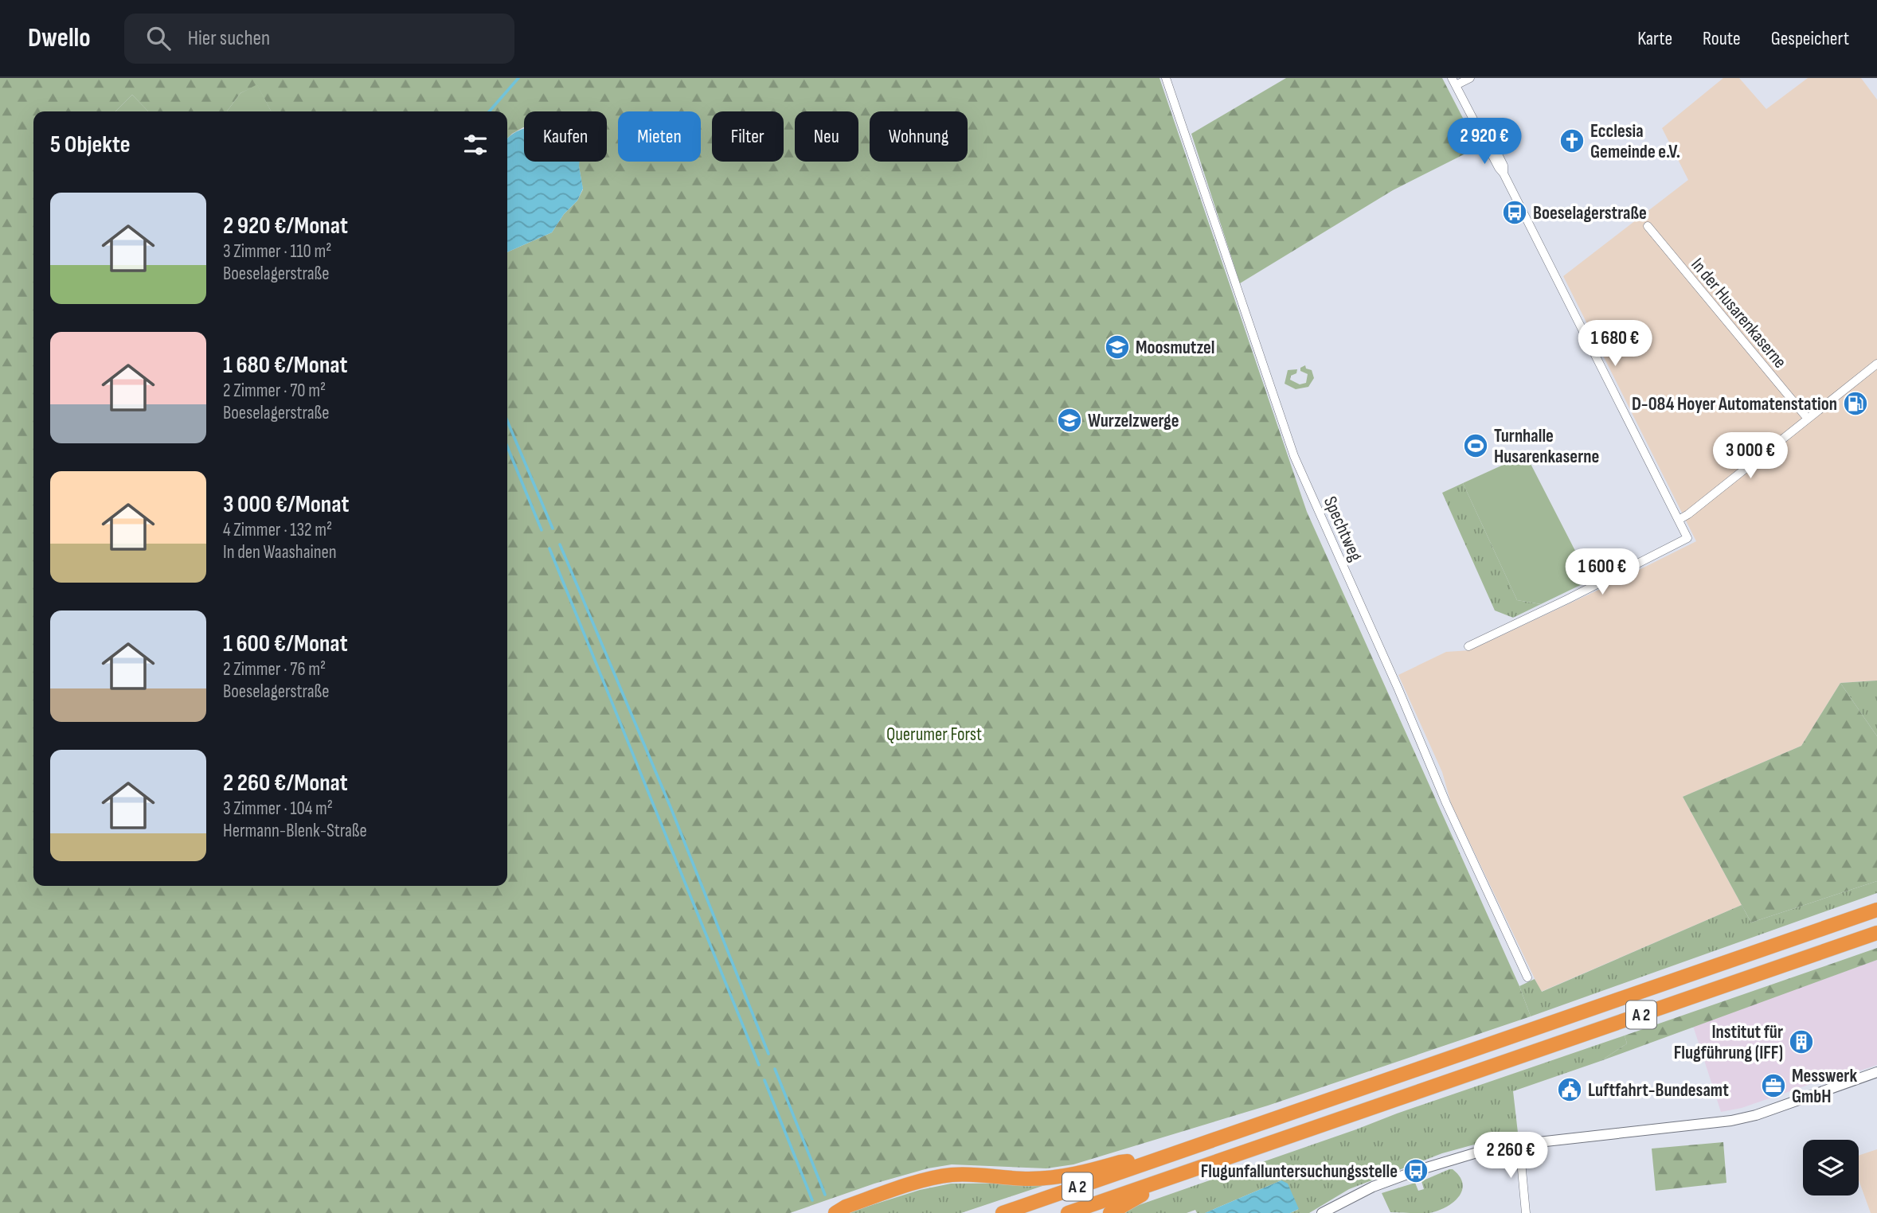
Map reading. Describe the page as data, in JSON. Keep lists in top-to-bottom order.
{
  "streets": {
    "highway": ["A 2"],
    "street": ["In der Husarenkaserne", "Spechtweg"]
  },
  "parks": ["Querumer Forst"],
  "places": {
    "church": ["Ecclesia Gemeinde e.V."],
    "bus stop": ["Boeselagerstraße", "Flugunfalluntersuchungsstelle"],
    "school or university": ["Moosmutzel", "Wurzelzwerge"],
    "fuel station": ["D-084 Hoyer Automatenstation"],
    "sports": ["Turnhalle Husarenkaserne"],
    "building": ["Institut für Flugführung (IFF)"],
    "office": ["Messwerk GmbH"],
    "public building": ["Luftfahrt-Bundesamt"]
  },
  "page": {
    "header": "Dwello",
    "search": "Hier suchen",
    "nav": ["Karte", "Route", "Gespeichert"],
    "chip": [
      "Kaufen",
      "Mieten",
      "Filter",
      "Neu",
      "Wohnung"
    ],
    "heading": "5 Objekte",
    "price": [
      "2 920 €",
      "1 680 €",
      "3 000 €",
      "1 600 €",
      "2 260 €"
    ],
    "list": [
      {
        "name": "2 920 €/Monat",
        "note": "3 Zimmer · 110 m² · Boeselagerstraße"
      },
      {
        "name": "1 680 €/Monat",
        "note": "2 Zimmer · 70 m² · Boeselagerstraße"
      },
      {
        "name": "3 000 €/Monat",
        "note": "4 Zimmer · 132 m² · In den Waashainen"
      },
      {
        "name": "1 600 €/Monat",
        "note": "2 Zimmer · 76 m² · Boeselagerstraße"
      },
      {
        "name": "2 260 €/Monat",
        "note": "3 Zimmer · 104 m² · Hermann-Blenk-Straße"
      }
    ]
  }
}
